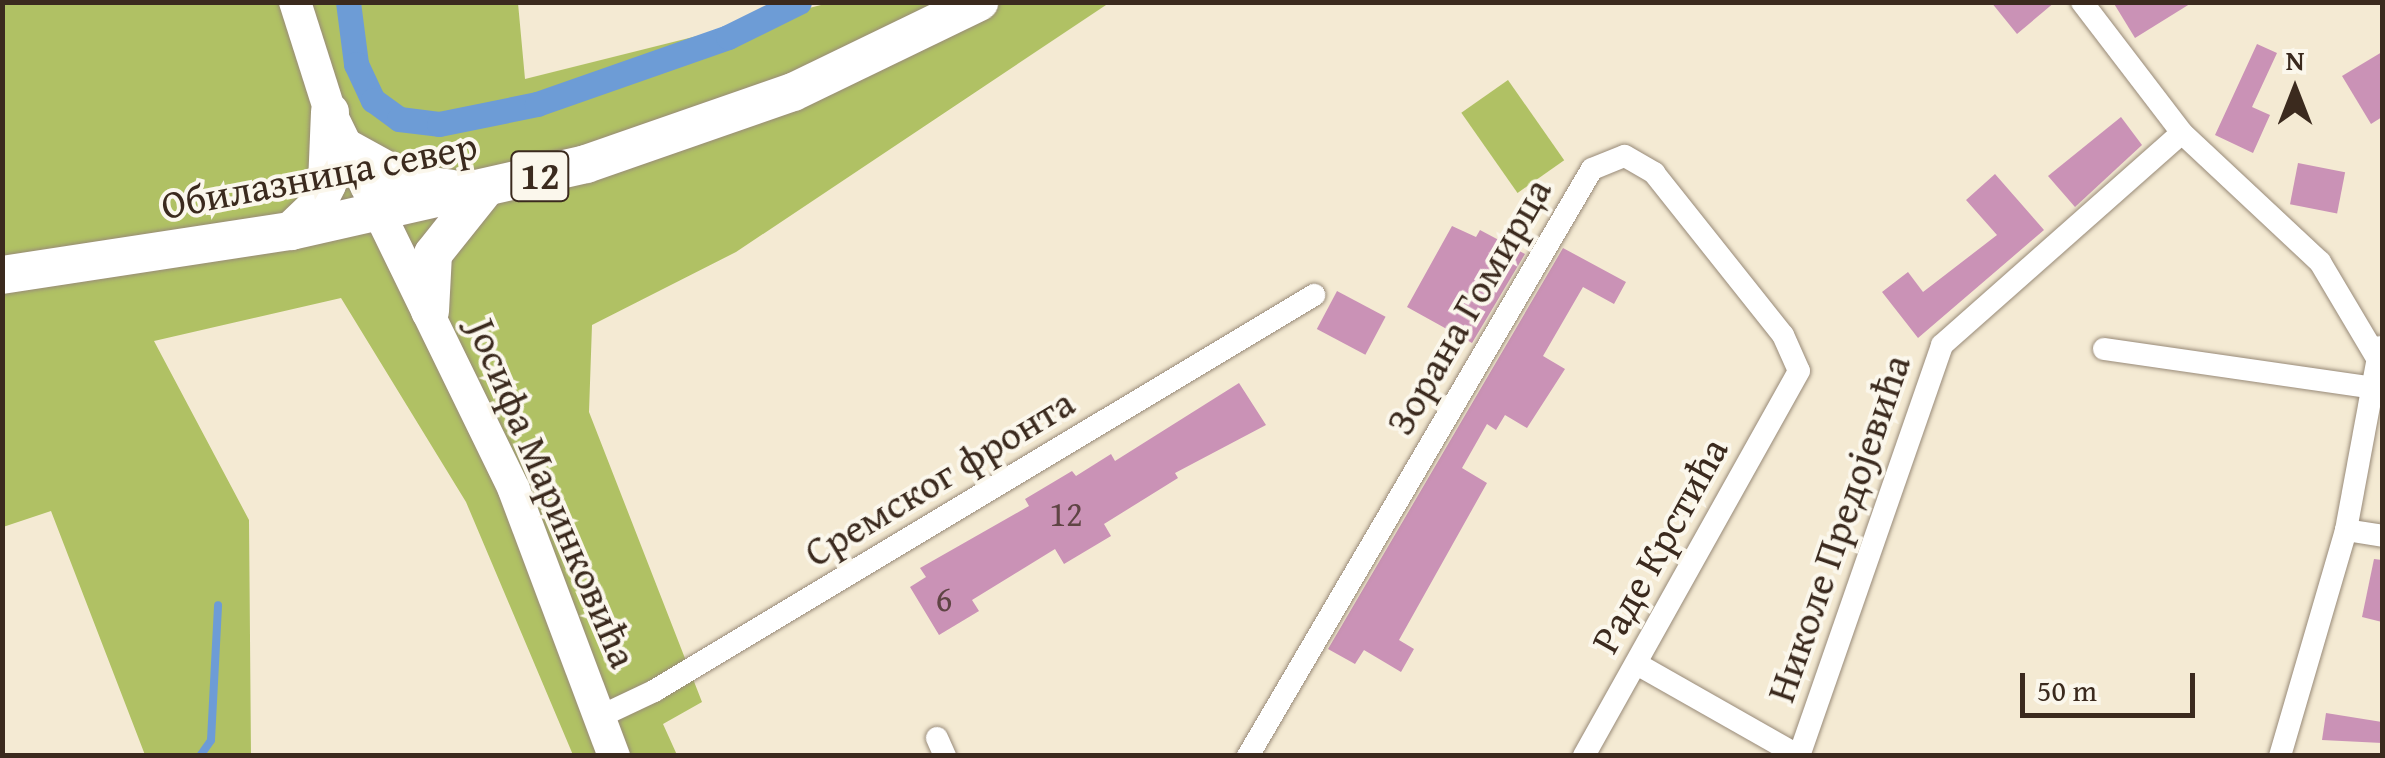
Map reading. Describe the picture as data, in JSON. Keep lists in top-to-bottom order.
{
  "streets": {
    "main road": ["Обилазница север", "12"],
    "street": [
      "Зорана Гомирца",
      "Сремског фронта",
      "Јосифа Маринковића",
      "Николе Предојевића",
      "Раде Крстића"
    ]
  },
  "crossings": [
    ["Обилазница север", "Јосифа Маринковића"],
    ["Зорана Гомирца", "Раде Крстића"],
    ["Сремског фронта", "Јосифа Маринковића"]
  ],
  "house_numbers": ["12", "6"],
  "scale_bar": "50 m",
  "north": "top"
}
